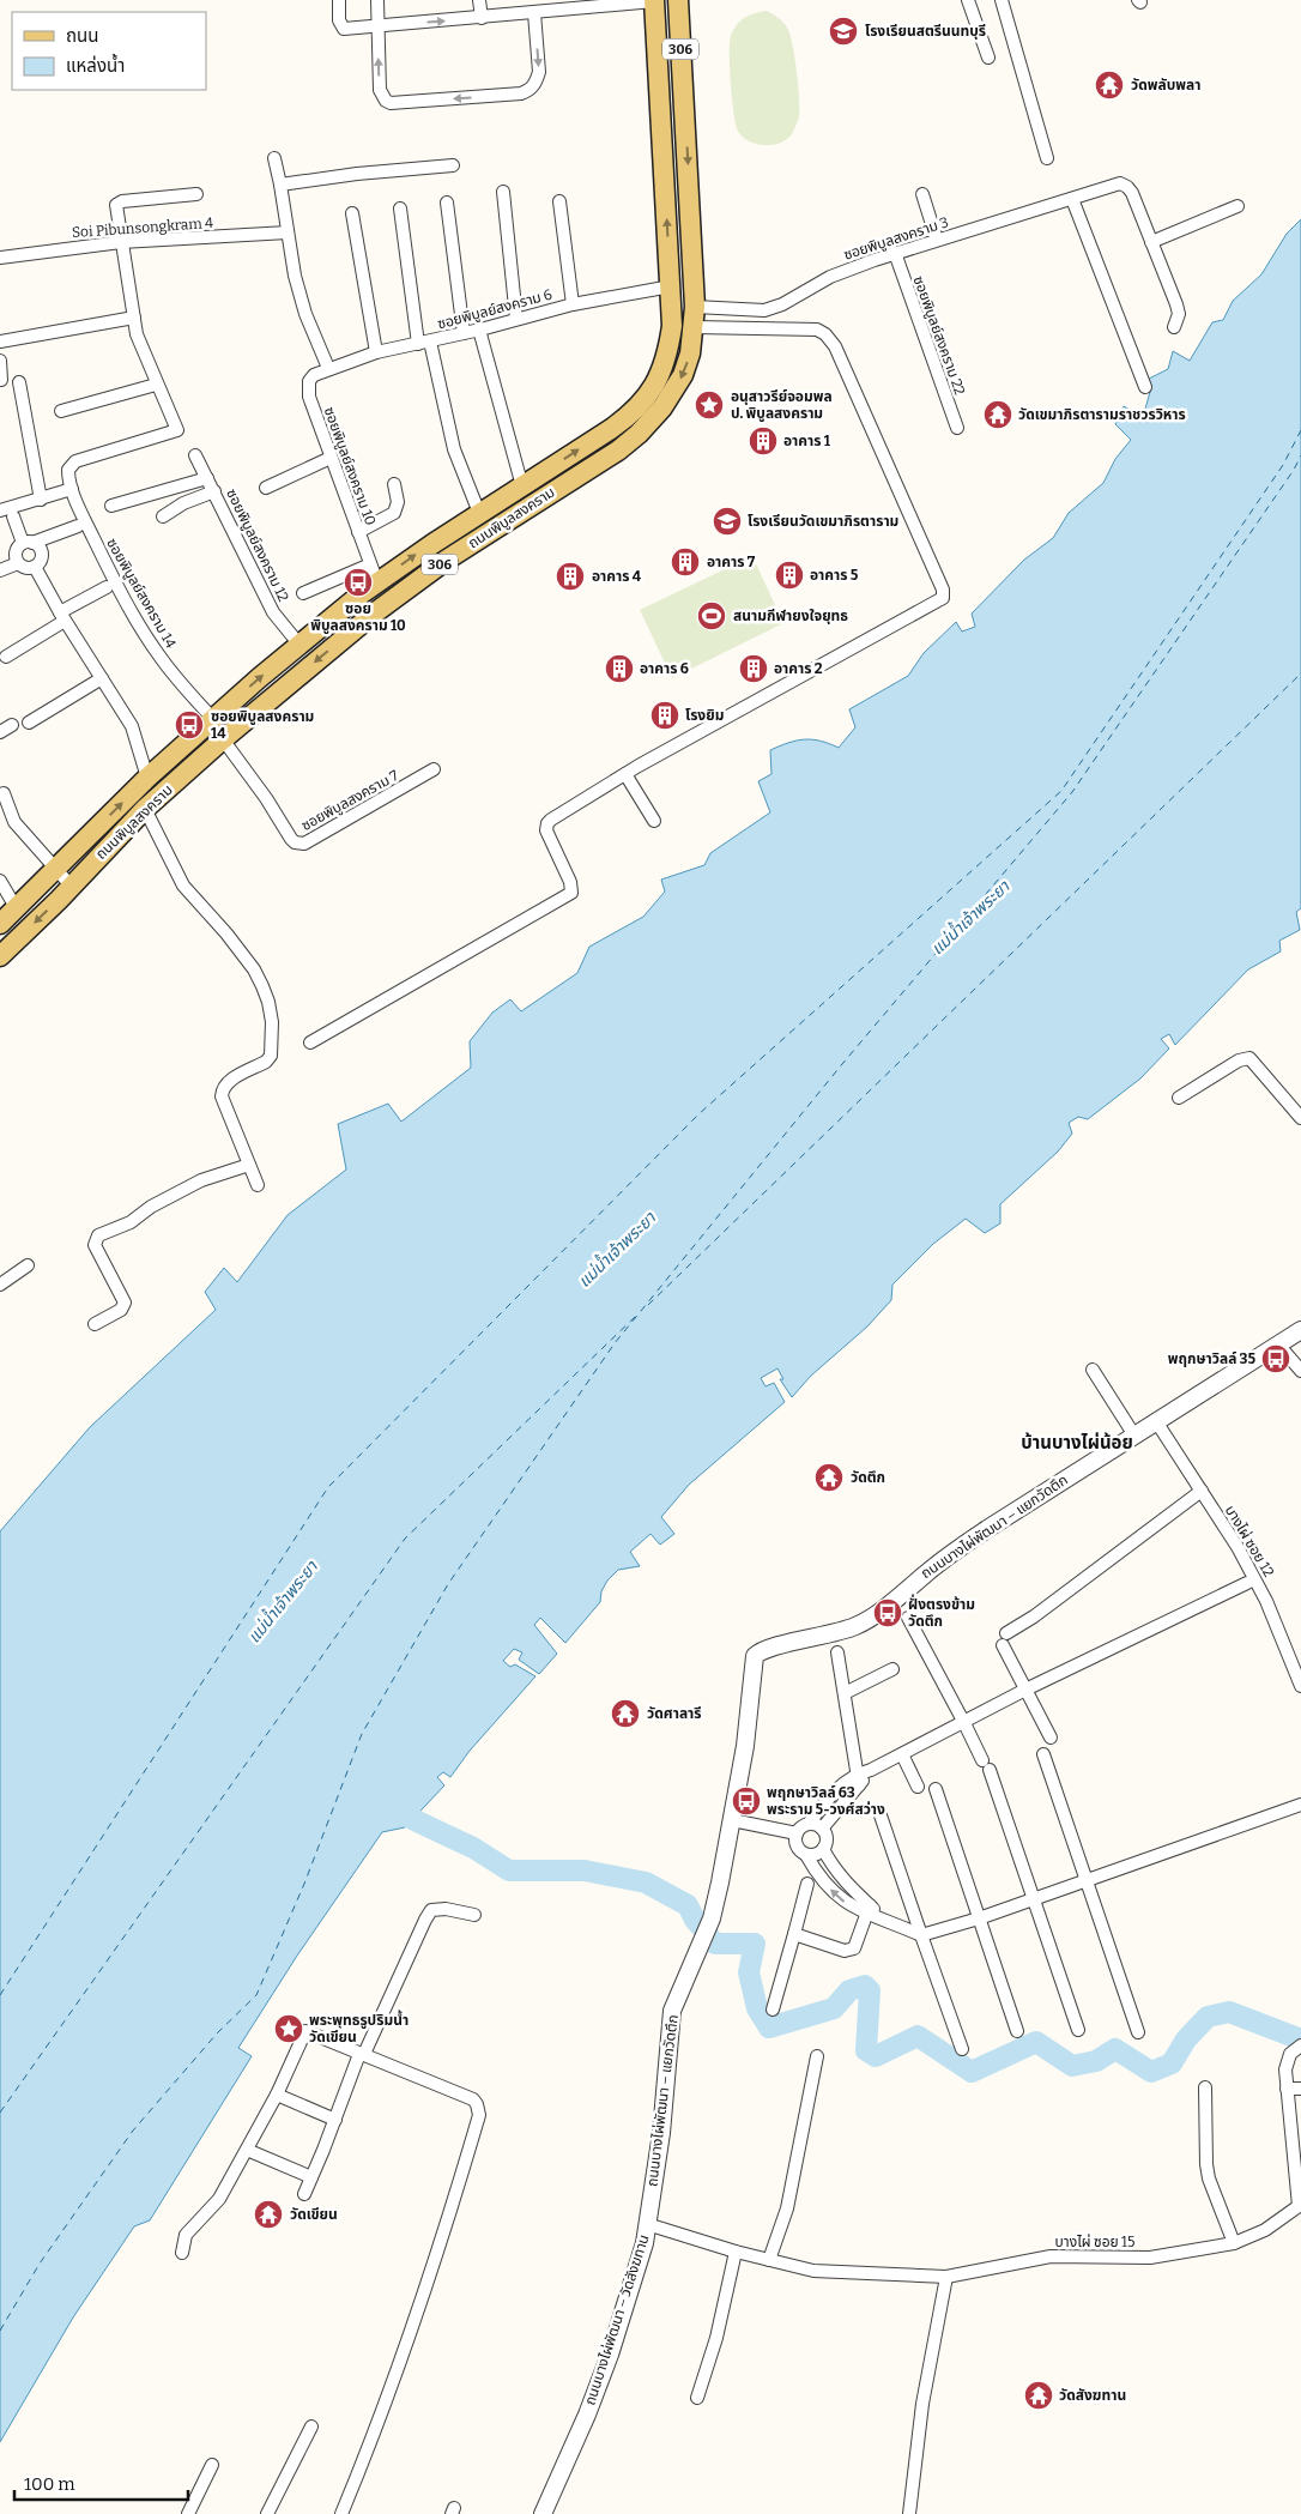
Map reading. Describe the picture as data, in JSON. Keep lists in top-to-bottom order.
{
  "streets": {
    "main road": ["306", "ถนนพิบูลสงคราม"],
    "street": [
      "Soi Pibunsongkram 4",
      "ซอยพิบูลสงคราม 3",
      "ซอยพิบูลย์สงคราม 6",
      "ซอยพิบูลย์สงคราม 22",
      "ซอยพิบูลย์สงคราม 10",
      "ซอยพิบูลย์สงคราม 12",
      "ซอยพิบูลย์สงคราม 14",
      "ซอยพิบูลสงคราม 7",
      "ถนนบางไผ่พัฒนา – แยกวัดตึก",
      "บางไผ่ ซอย 12",
      "บางไผ่ ซอย 15",
      "ถนนบางไผ่พัฒนา – วัดสังฆทาน"
    ]
  },
  "crossings": [
    ["ซอยพิบูลสงคราม 3", "ซอยพิบูลย์สงคราม 22"],
    ["ซอยพิบูลสงคราม 3", "ถนนพิบูลสงคราม"],
    ["ซอยพิบูลย์สงคราม 6", "ซอยพิบูลย์สงคราม 10"],
    ["ซอยพิบูลย์สงคราม 6", "ถนนพิบูลสงคราม"],
    ["ซอยพิบูลย์สงคราม 10", "ถนนพิบูลสงคราม"],
    ["ถนนพิบูลสงคราม", "ซอยพิบูลย์สงคราม 12"],
    ["ถนนพิบูลสงคราม", "ซอยพิบูลย์สงคราม 14"],
    ["ถนนพิบูลสงคราม", "ซอยพิบูลสงคราม 7"],
    ["ถนนบางไผ่พัฒนา – แยกวัดตึก", "บางไผ่ ซอย 12"],
    ["ถนนบางไผ่พัฒนา – แยกวัดตึก", "บางไผ่ ซอย 15"],
    ["ถนนบางไผ่พัฒนา – แยกวัดตึก", "ถนนบางไผ่พัฒนา – วัดสังฆทาน"],
    ["บางไผ่ ซอย 15", "ถนนบางไผ่พัฒนา – วัดสังฆทาน"]
  ],
  "districts": ["บ้านบางไผ่น้อย"],
  "water": ["แม่น้ำเจ้าพระยา"],
  "places": {
    "school or university": ["โรงเรียนสตรีนนทบุรี", "โรงเรียนวัดเขมาภิรตาราม"],
    "temple": [
      "วัดพลับพลา",
      "วัดเขมาภิรตารามราชวรวิหาร",
      "วัดตึก",
      "วัดศาลารี",
      "วัดเขียน",
      "วัดสังฆทาน"
    ],
    "place": ["อนุสาวรีย์จอมพล ป. พิบูลสงคราม", "พระพุทธรูปริมน้ำ วัดเขียน"],
    "building": [
      "อาคาร 1",
      "อาคาร 7",
      "อาคาร 5",
      "อาคาร 4",
      "อาคาร 6",
      "อาคาร 2",
      "โรงยิม"
    ],
    "bus stop": [
      "ซอย พิบูลสงคราม 10",
      "ซอยพิบูลสงคราม 14",
      "พฤกษาวิลล์ 35",
      "ฝั่งตรงข้าม วัดตึก",
      "พฤกษาวิลล์ 63 พระราม 5-วงศ์สว่าง"
    ],
    "sports": ["สนามกีฬายงใจยุทธ"]
  },
  "legend": ["ถนน", "แหล่งน้ำ"],
  "scale_bar": "100 m"
}
